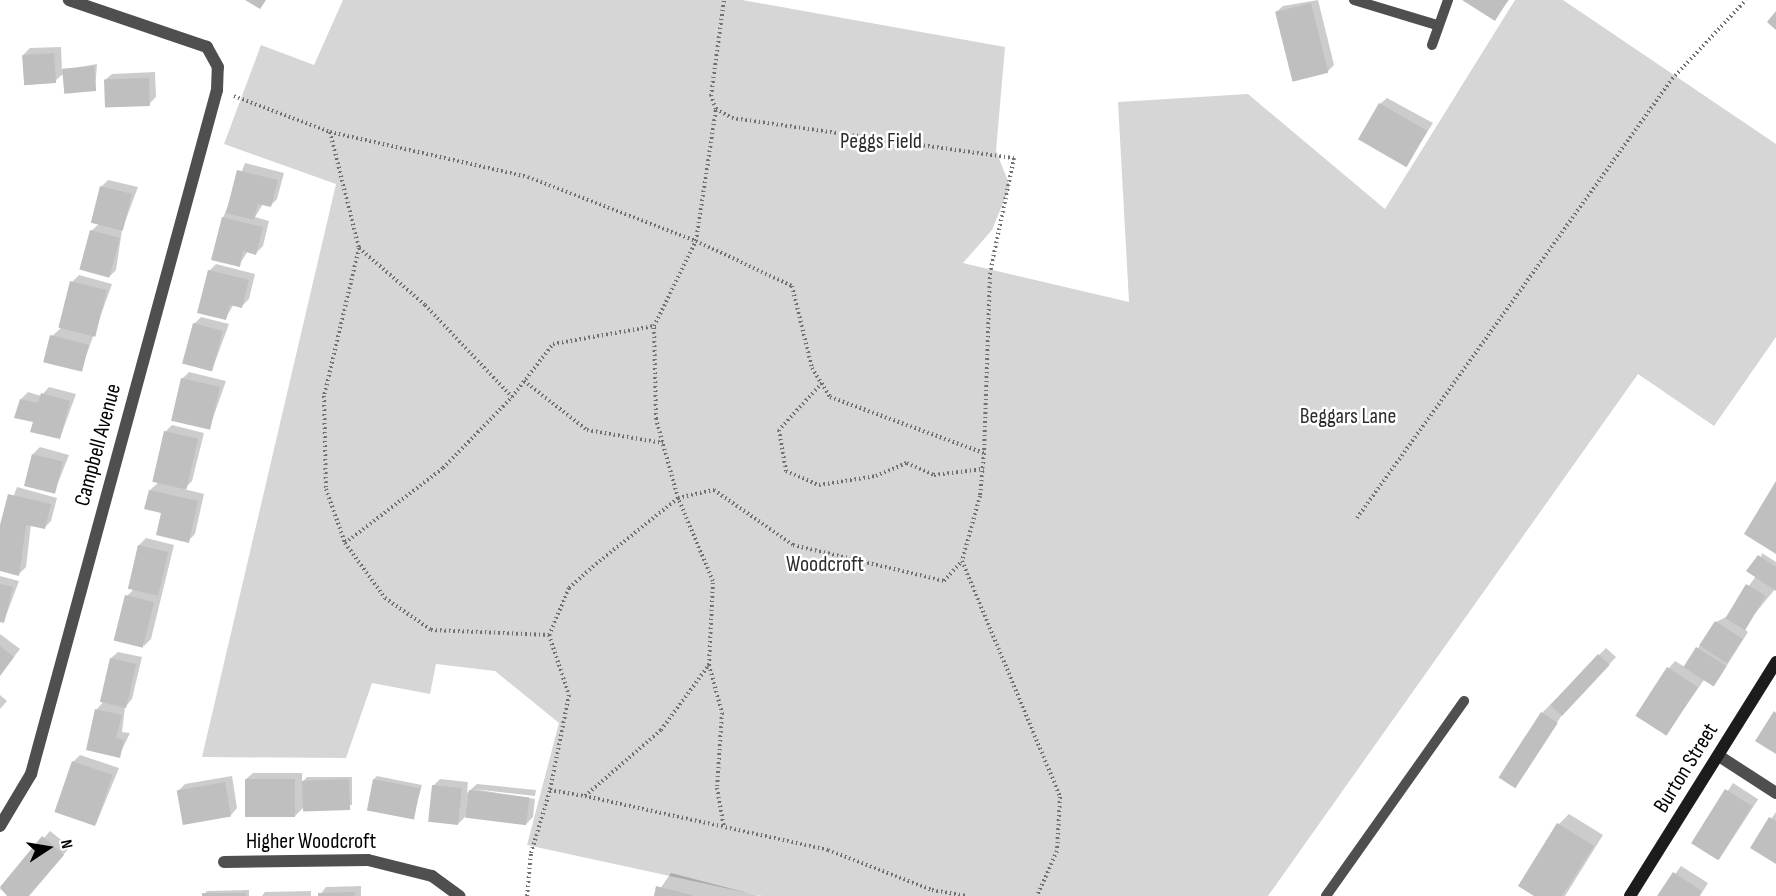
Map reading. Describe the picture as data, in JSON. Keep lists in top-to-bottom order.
{
  "streets": {
    "street": ["Campbell Avenue", "Burton Street", "Higher Woodcroft"]
  },
  "parks": ["Peggs Field", "Beggars Lane", "Woodcroft"],
  "north": "right"
}
